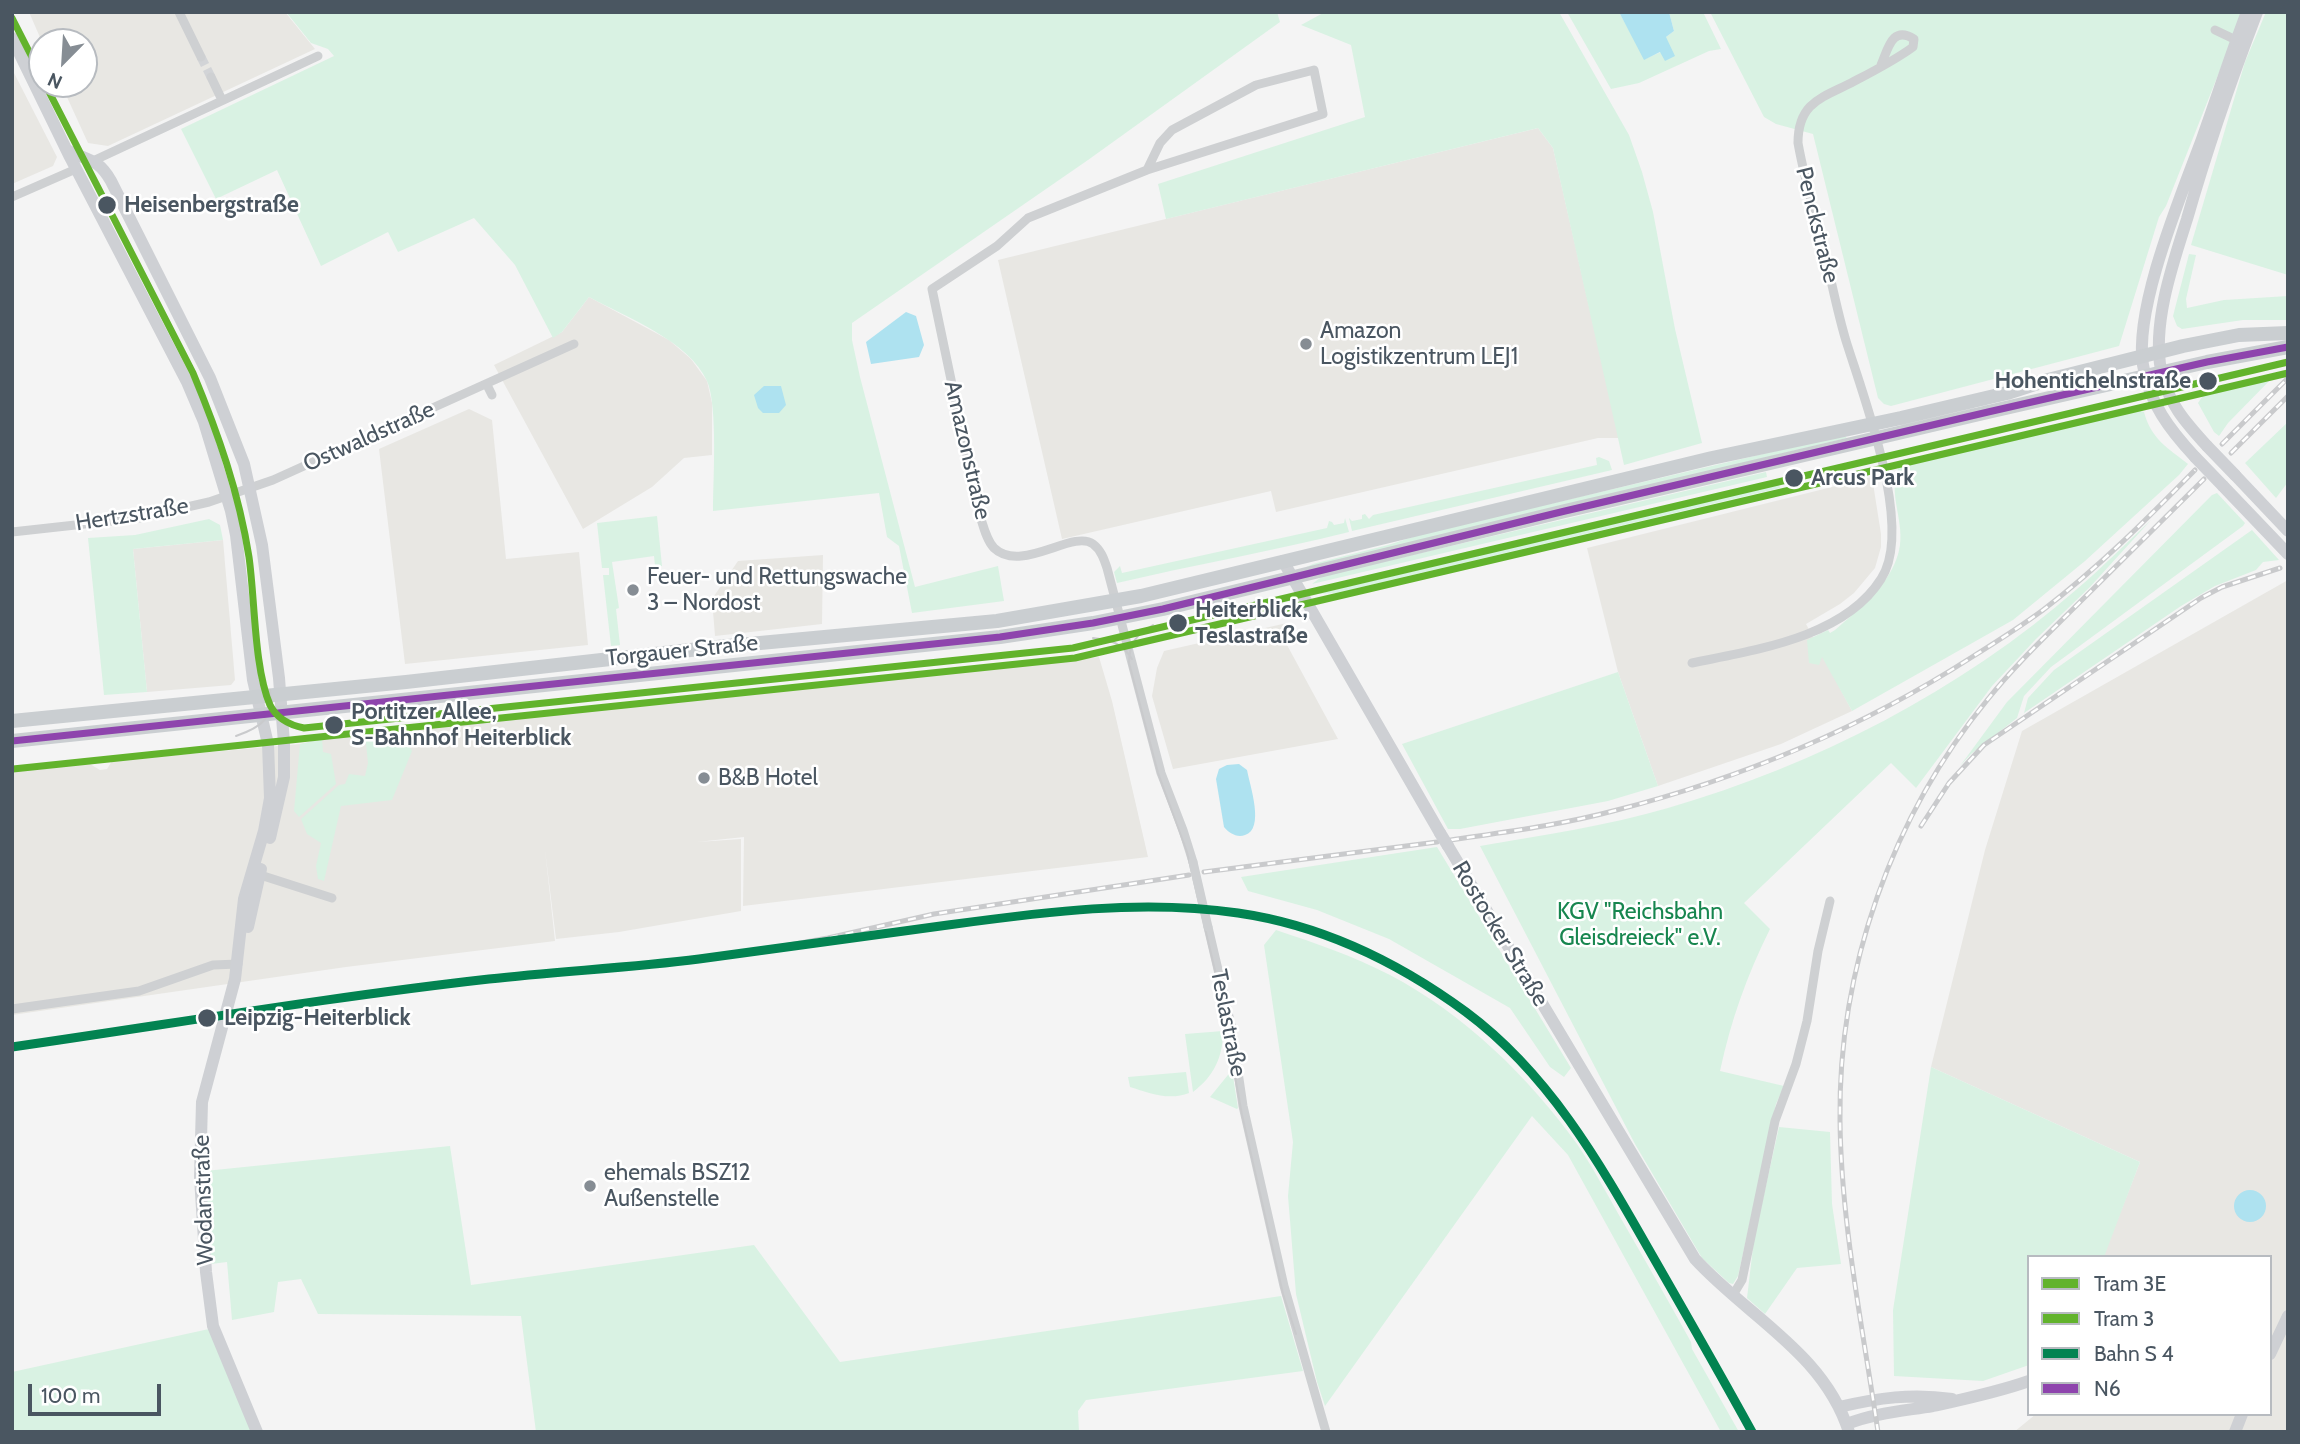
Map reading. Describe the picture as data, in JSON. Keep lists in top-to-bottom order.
{
  "streets": {
    "main road": ["Torgauer Straße", "Rostocker Straße", "Wodanstraße"],
    "street": [
      "Penckstraße",
      "Ostwaldstraße",
      "Amazonstraße",
      "Hertzstraße",
      "Teslastraße"
    ]
  },
  "crossings": [
    ["Penckstraße", "Torgauer Straße"],
    ["Ostwaldstraße", "Hertzstraße"],
    ["Ostwaldstraße", "Wodanstraße"],
    ["Amazonstraße", "Torgauer Straße"],
    ["Amazonstraße", "Teslastraße"],
    ["Hertzstraße", "Wodanstraße"],
    ["Torgauer Straße", "Rostocker Straße"],
    ["Torgauer Straße", "Teslastraße"],
    ["Torgauer Straße", "Wodanstraße"]
  ],
  "parks": ["KGV \"Reichsbahn Gleisdreieck\" e.V."],
  "places": [
    "Heisenbergstraße",
    "Amazon Logistikzentrum LEJ1",
    "Hohentichelnstraße",
    "Arcus Park",
    "Feuer- und Rettungswache 3 – Nordost",
    "Heiterblick, Teslastraße",
    "Portitzer Allee, S-Bahnhof Heiterblick",
    "B&B Hotel",
    "Leipzig-Heiterblick",
    "ehemals BSZ12 Außenstelle"
  ],
  "lines": ["tram line 3E", "transit line N6", "tram line 3"],
  "legend": [
    "Tram 3E",
    "Tram 3",
    "Bahn S 4",
    "N6"
  ],
  "scale_bar": "100 m",
  "north": "bottom left"
}
